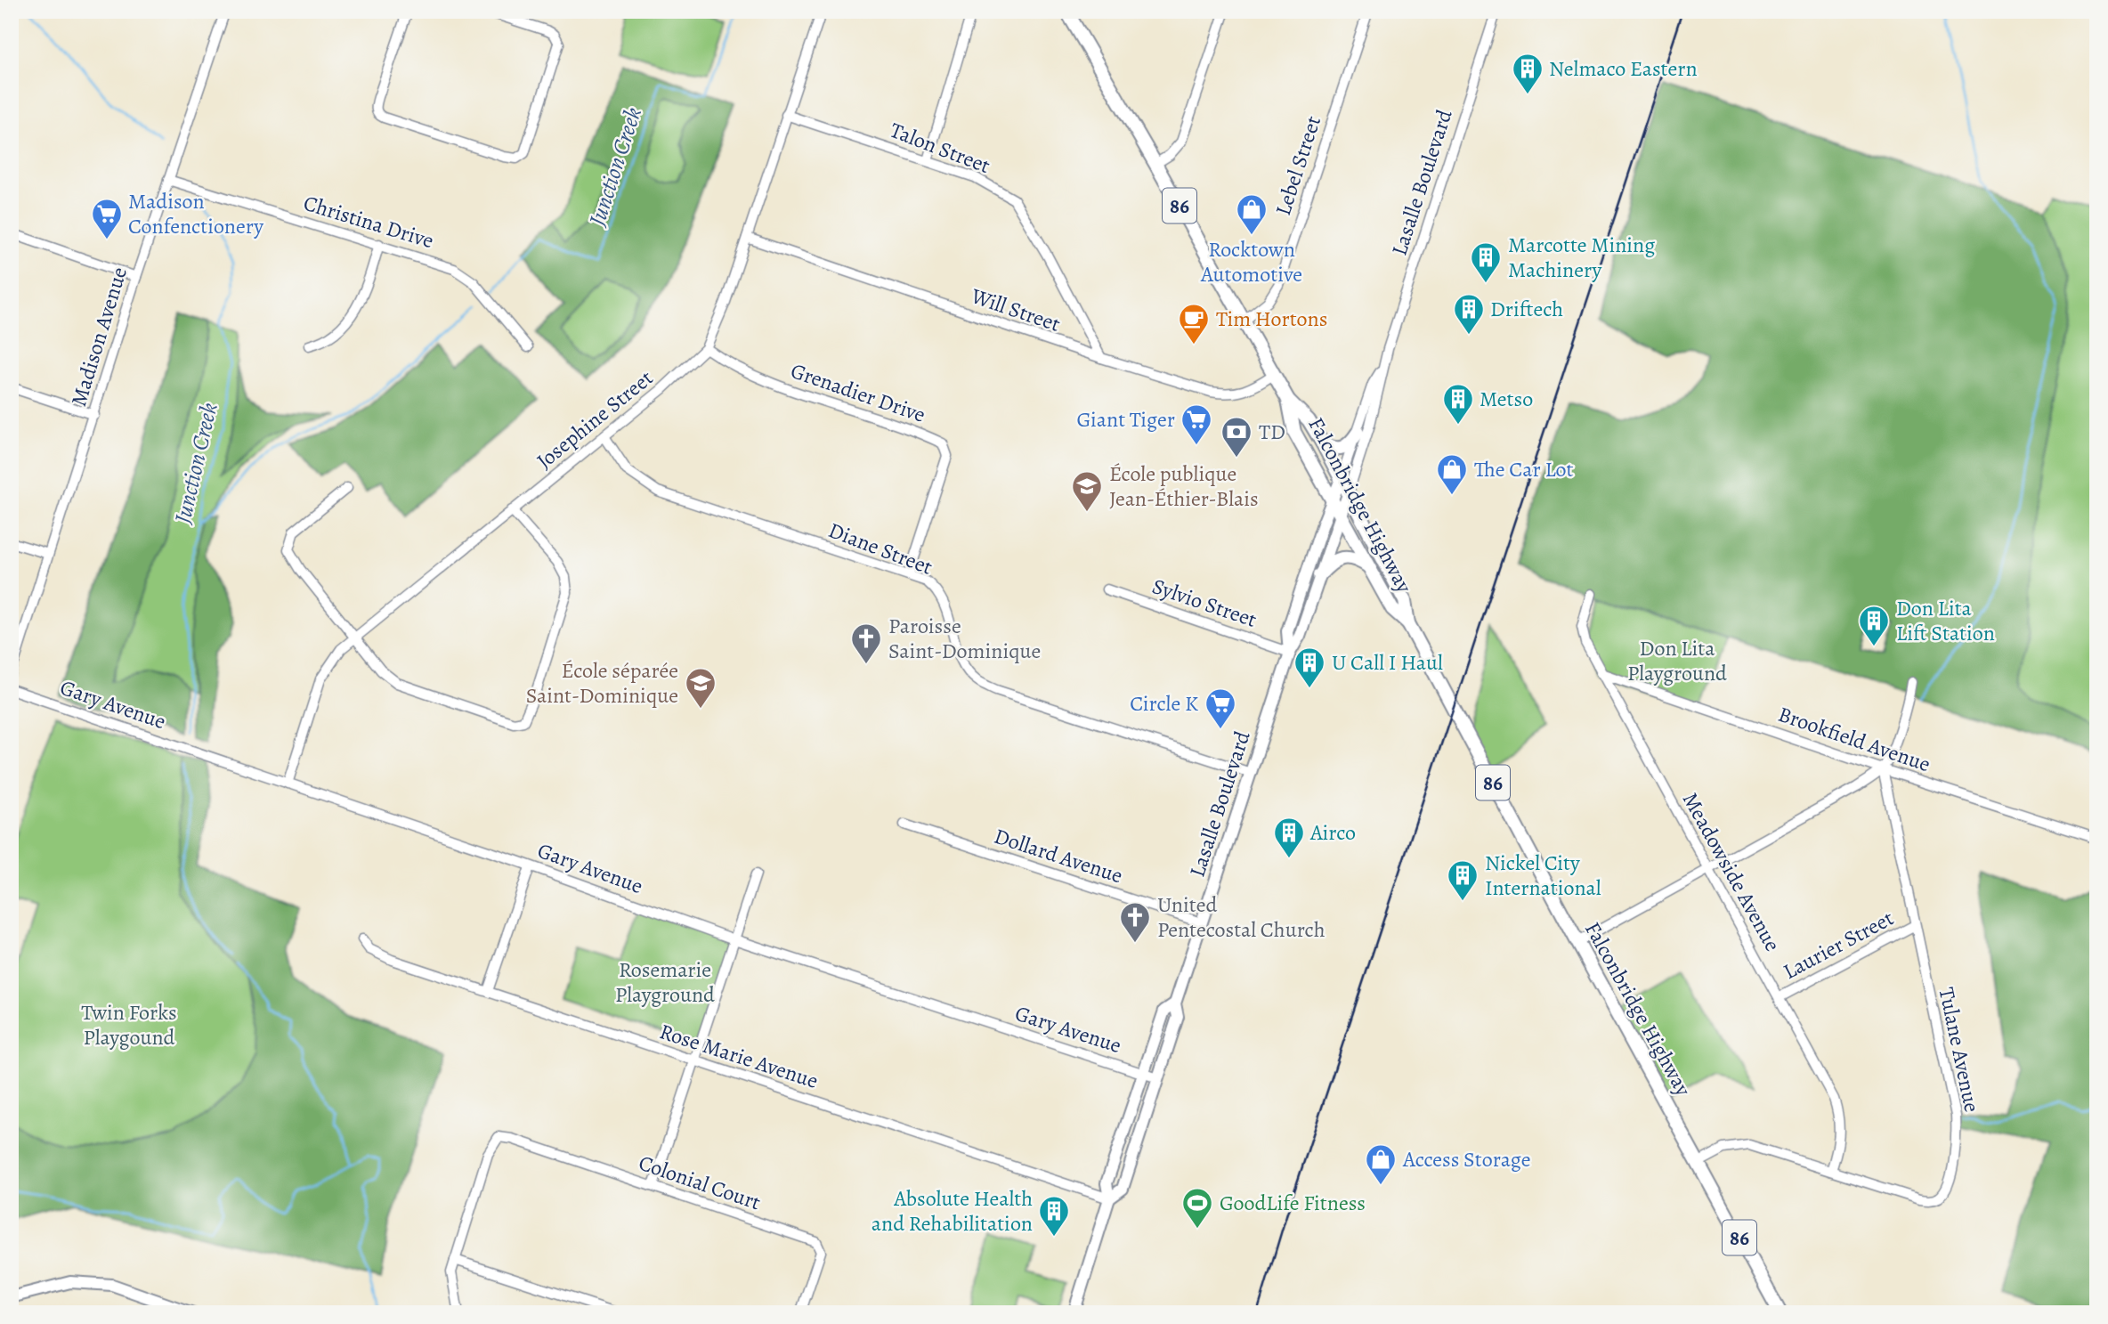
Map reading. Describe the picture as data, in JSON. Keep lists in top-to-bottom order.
{
  "streets": {
    "main road": ["Lasalle Boulevard", "86", "Falconbridge Highway"],
    "street": [
      "Talon Street",
      "Lebel Street",
      "Christina Drive",
      "Will Street",
      "Madison Avenue",
      "Grenadier Drive",
      "Josephine Street",
      "Diane Street",
      "Sylvio Street",
      "Gary Avenue",
      "Brookfield Avenue",
      "Dollard Avenue",
      "Meadowside Avenue",
      "Laurier Street",
      "Tulane Avenue",
      "Rose Marie Avenue",
      "Colonial Court"
    ]
  },
  "crossings": [
    ["Talon Street", "Will Street"],
    ["Talon Street", "Josephine Street"],
    ["Lebel Street", "Falconbridge Highway"],
    ["Lasalle Boulevard", "Falconbridge Highway"],
    ["Lasalle Boulevard", "Diane Street"],
    ["Lasalle Boulevard", "Sylvio Street"],
    ["Lasalle Boulevard", "Gary Avenue"],
    ["Lasalle Boulevard", "Dollard Avenue"],
    ["Lasalle Boulevard", "Rose Marie Avenue"],
    ["Christina Drive", "Madison Avenue"],
    ["Will Street", "Josephine Street"],
    ["Will Street", "Falconbridge Highway"],
    ["Grenadier Drive", "Josephine Street"],
    ["Grenadier Drive", "Diane Street"],
    ["Josephine Street", "Diane Street"],
    ["Josephine Street", "Gary Avenue"],
    ["Falconbridge Highway", "Tulane Avenue"],
    ["Brookfield Avenue", "Meadowside Avenue"],
    ["Brookfield Avenue", "Tulane Avenue"],
    ["Meadowside Avenue", "Laurier Street"],
    ["Meadowside Avenue", "Tulane Avenue"],
    ["Laurier Street", "Tulane Avenue"]
  ],
  "water": ["Junction Creek"],
  "parks": ["Don Lita Playground", "Rosemarie Playground", "Twin Forks Playgound"],
  "places": {
    "building": [
      "Nelmaco Eastern",
      "Marcotte Mining Machinery",
      "Driftech",
      "Metso",
      "Don Lita Lift Station",
      "U Call I Haul",
      "Airco",
      "Nickel City International",
      "Absolute Health and Rehabilitation"
    ],
    "shop": ["Rocktown Automotive", "The Car Lot", "Access Storage"],
    "supermarket": ["Madison Confenctionery", "Giant Tiger", "Circle K"],
    "cafe": ["Tim Hortons"],
    "bank": ["TD"],
    "school or university": ["École publique Jean-Éthier-Blais", "École séparée Saint-Dominique"],
    "church": ["Paroisse Saint-Dominique", "United Pentecostal Church"],
    "sports": ["GoodLife Fitness"]
  }
}
